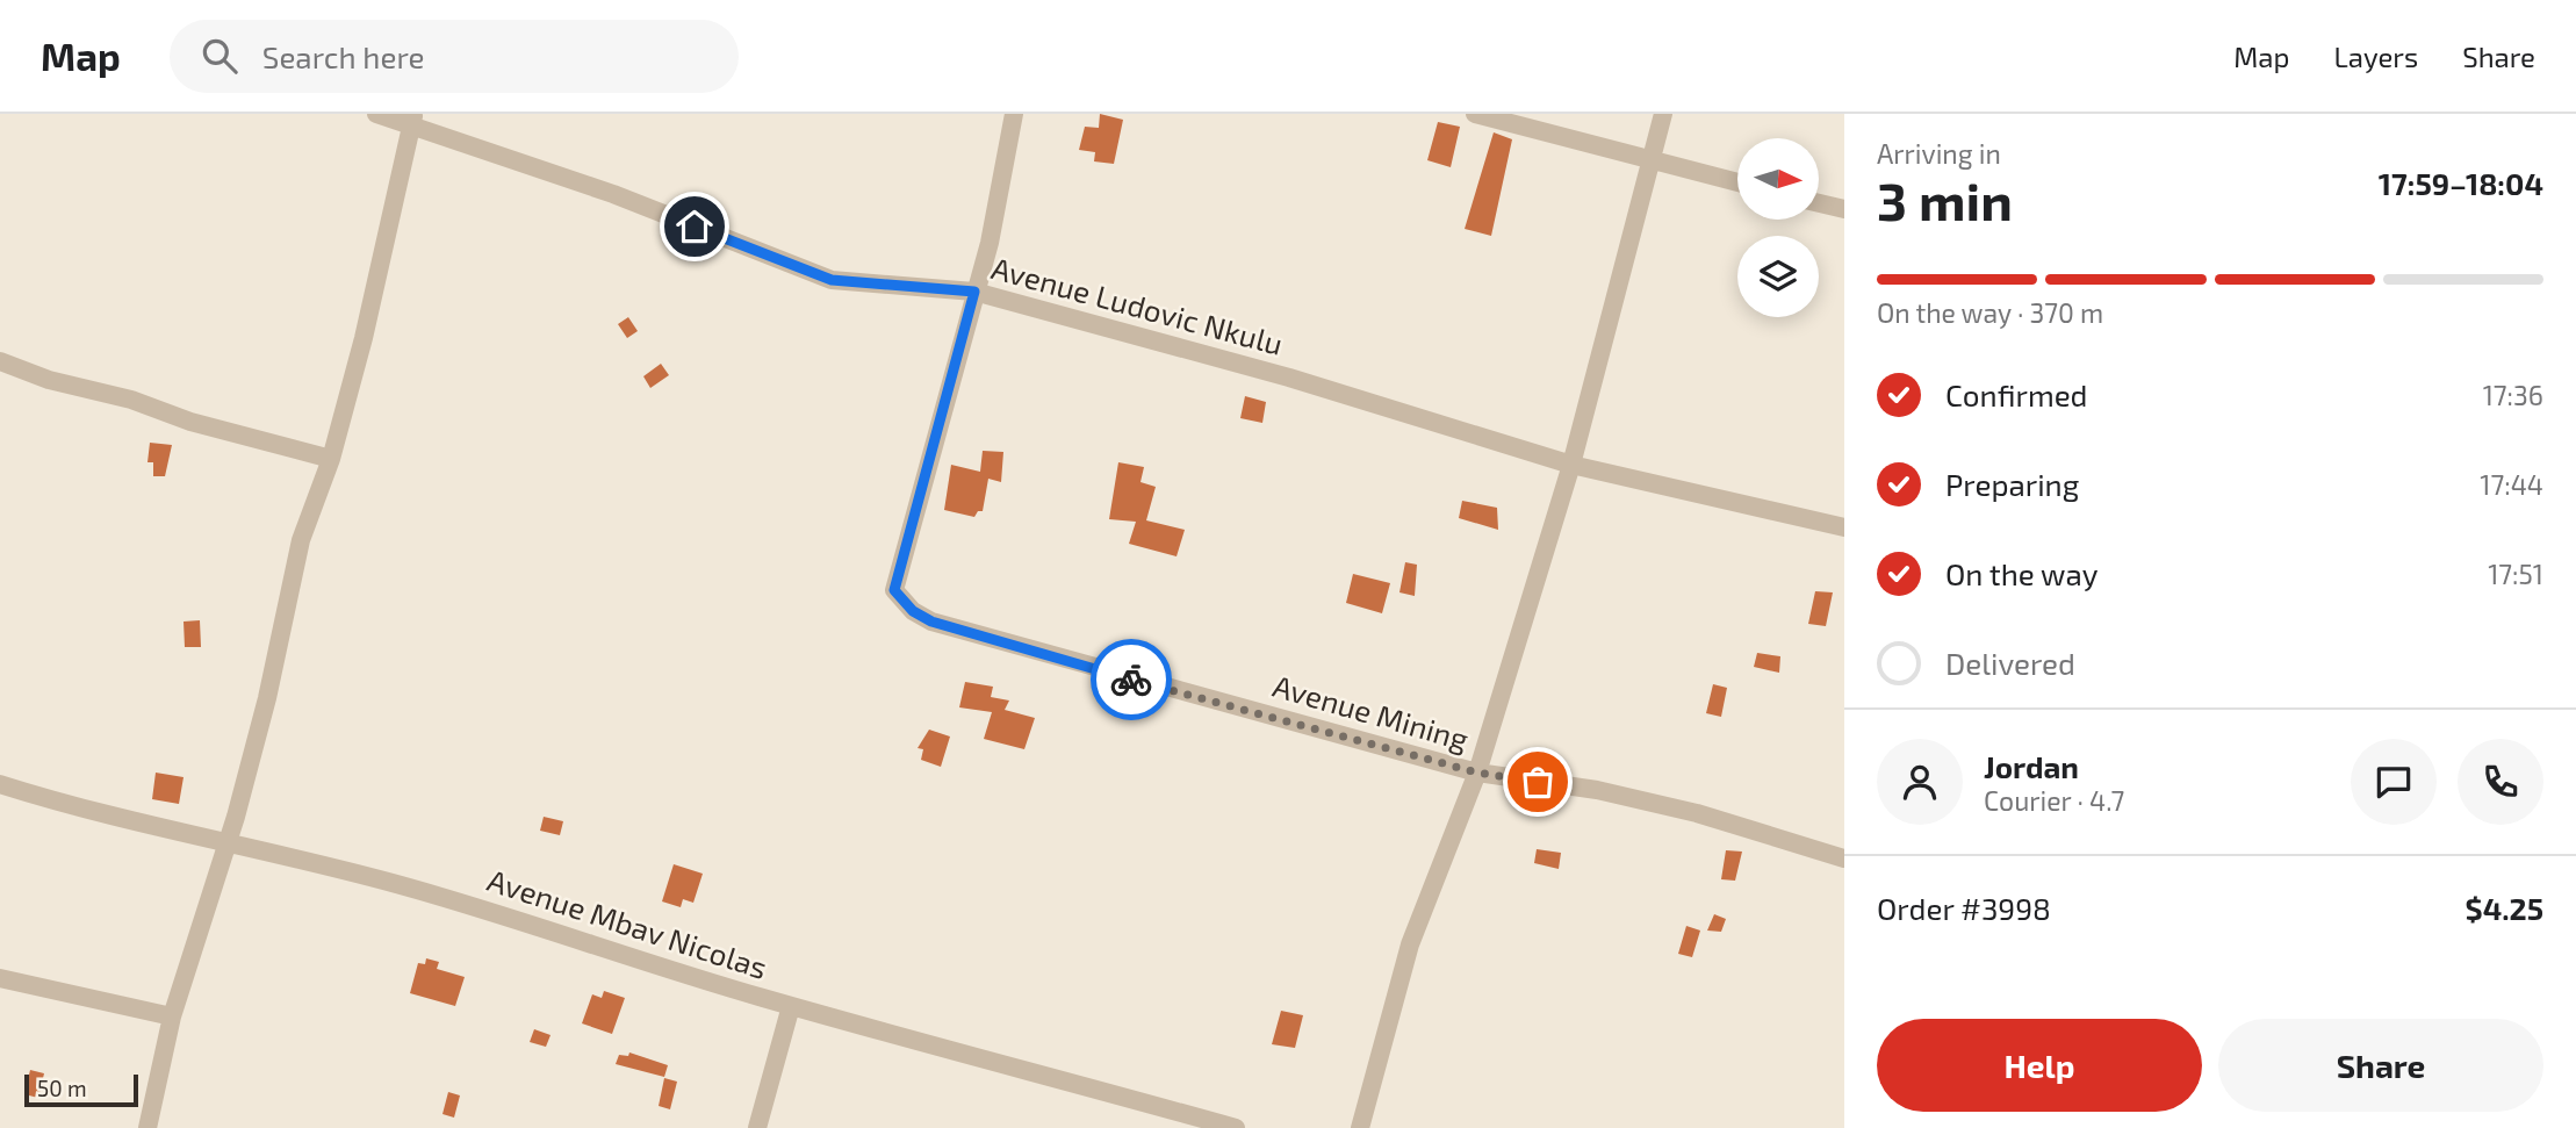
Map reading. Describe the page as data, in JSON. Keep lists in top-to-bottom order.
{
  "streets": {
    "street": ["Avenue Ludovic Nkulu", "Avenue Mining", "Avenue Mbav Nicolas"]
  },
  "crossings": [
    ["Avenue Ludovic Nkulu", "Avenue Mining"]
  ],
  "scale_bar": "50 m",
  "north": "right",
  "page": {
    "header": "Map",
    "search": "Search here",
    "nav": ["Map", "Layers", "Share"],
    "heading": ["3 min", "Arriving in", "17:59–18:04"],
    "panel": [
      "Jordan",
      "Courier · 4.7",
      "Order #3998",
      "$4.25"
    ],
    "bar": "On the way · 370 m",
    "list": [
      ["Confirmed", "17:36"],
      ["Preparing", "17:44"],
      ["On the way", "17:51"],
      "Delivered"
    ],
    "buttons": ["Help", "Share"],
    "scale": "50 m"
  }
}
